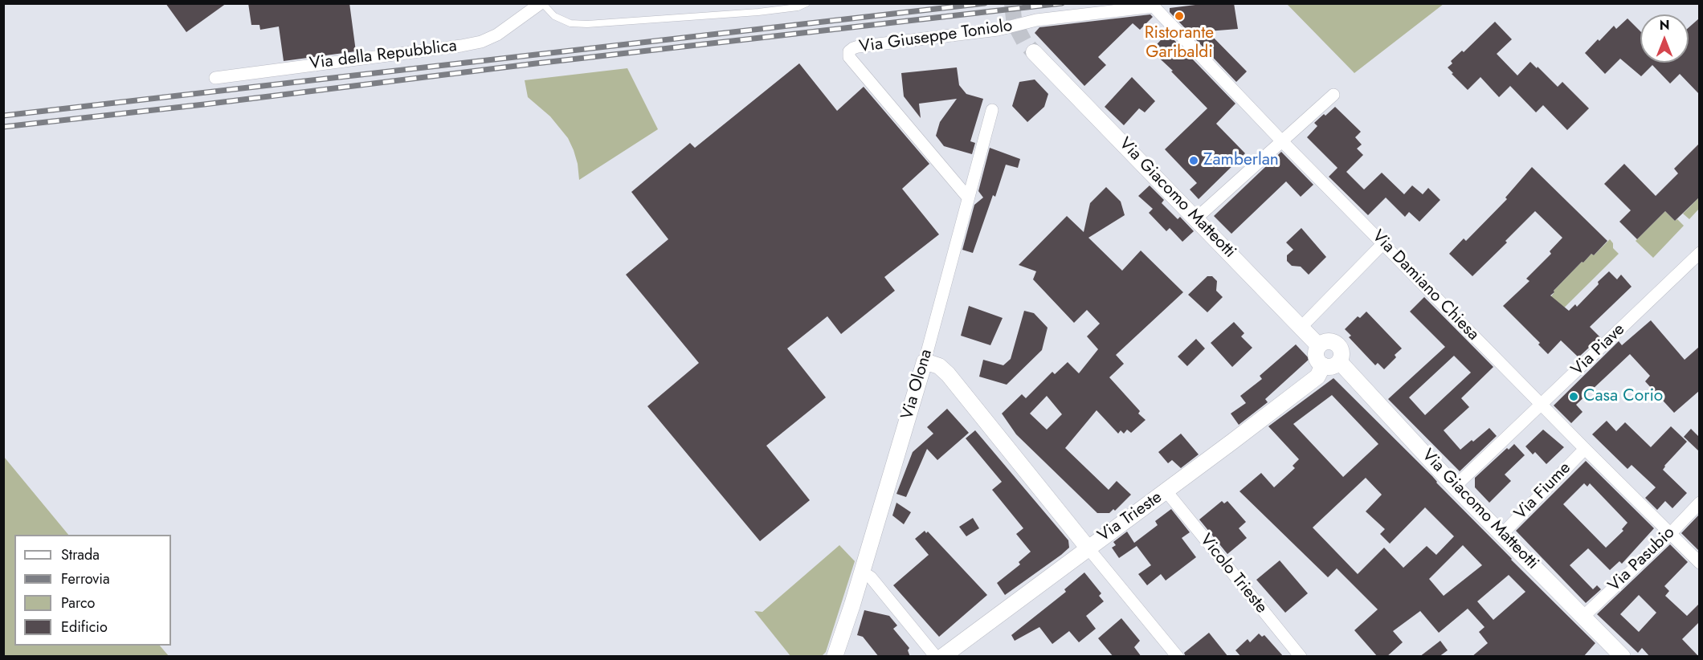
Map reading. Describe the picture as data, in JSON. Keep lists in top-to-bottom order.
{
  "streets": {
    "street": [
      "Via Giuseppe Toniolo",
      "Via della Repubblica",
      "Via Giacomo Matteotti",
      "Via Damiano Chiesa",
      "Via Piave",
      "Via Olona",
      "Via Fiume",
      "Via Trieste",
      "Via Pasubio",
      "Vicolo Trieste"
    ]
  },
  "crossings": [
    ["Via Giuseppe Toniolo", "Via Damiano Chiesa"],
    ["Via Giuseppe Toniolo", "Via Olona"],
    ["Via Giacomo Matteotti", "Via Piave"],
    ["Via Giacomo Matteotti", "Via Fiume"],
    ["Via Giacomo Matteotti", "Via Trieste"],
    ["Via Giacomo Matteotti", "Via Pasubio"],
    ["Via Damiano Chiesa", "Via Piave"],
    ["Via Damiano Chiesa", "Via Fiume"],
    ["Via Damiano Chiesa", "Via Pasubio"],
    ["Via Trieste", "Vicolo Trieste"]
  ],
  "places": ["Ristorante Garibaldi", "Zamberlan", "Casa Corio"],
  "legend": [
    "Strada",
    "Ferrovia",
    "Parco",
    "Edificio"
  ],
  "north": "top"
}
